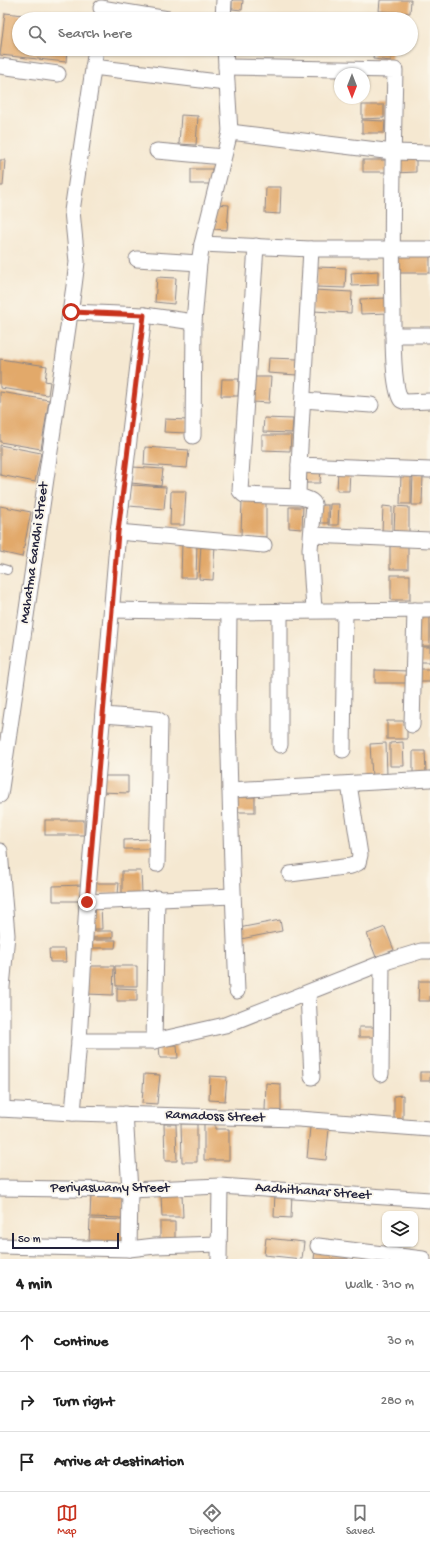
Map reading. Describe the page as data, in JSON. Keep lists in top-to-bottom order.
{
  "streets": {
    "street": [
      "Mahatma Gandhi Street",
      "Ramadoss Street",
      "Periyaswamy Street",
      "Aadhithanar Street"
    ]
  },
  "crossings": [
    ["Periyaswamy Street", "Aadhithanar Street"]
  ],
  "scale_bar": "50 m",
  "north": "bottom",
  "page": {
    "search": "Search here",
    "scale": "50 m",
    "heading": ["4 min", "Walk · 310 m"],
    "list": [
      ["Continue", "30 m"],
      ["Turn right", "280 m"],
      "Arrive at destination"
    ],
    "nav": ["Map", "Directions", "Saved"]
  }
}
